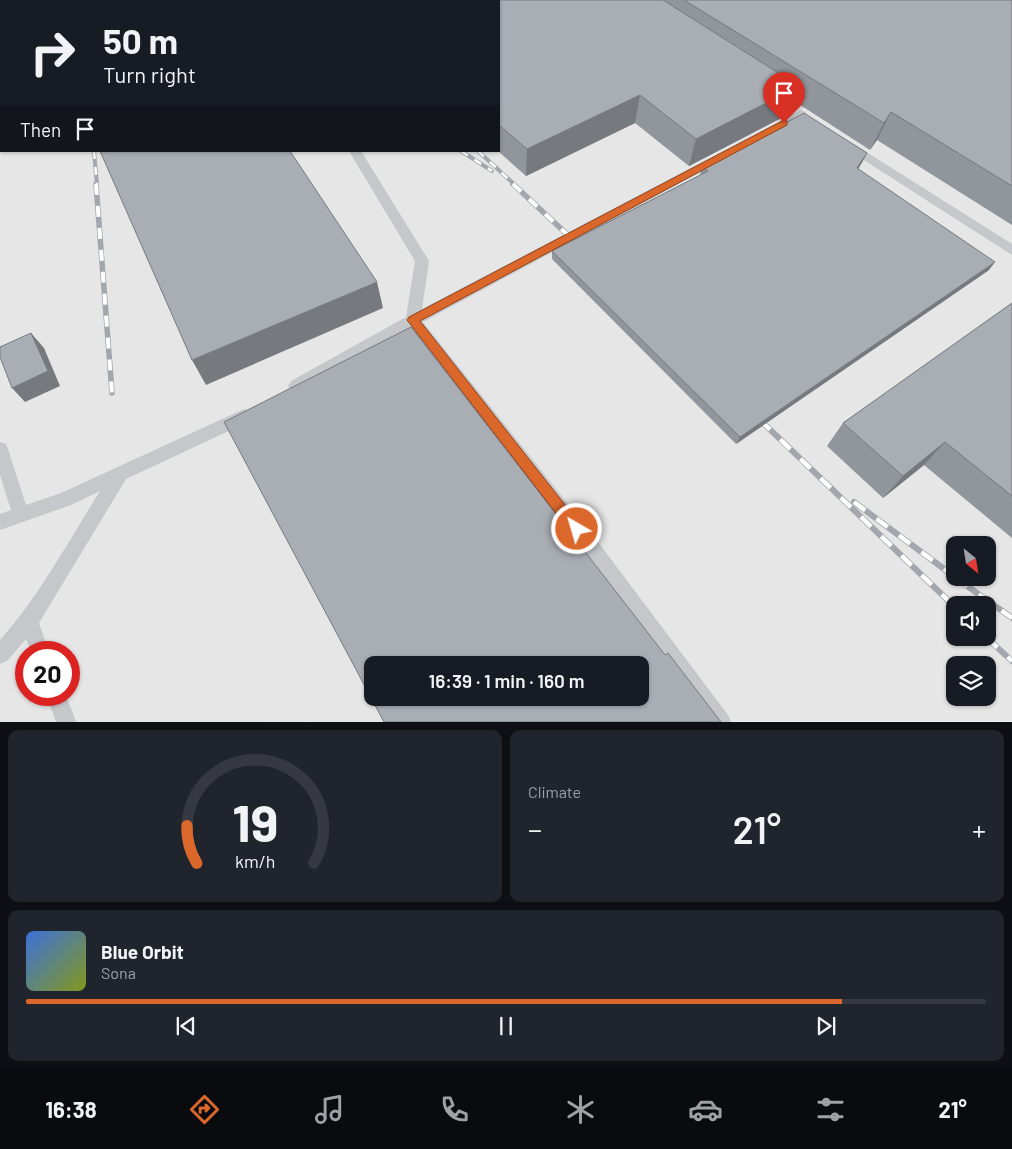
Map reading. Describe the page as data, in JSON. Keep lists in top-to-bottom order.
{
  "north": "bottom right",
  "page": {
    "turn": ["50 m", "Turn right"],
    "then": "Then",
    "limit": "20",
    "trip": "16:39 · 1 min · 160 m",
    "tile": "Climate",
    "heat": ["−", "21°", "+"],
    "song": ["Blue Orbit", "Sona"],
    "tabs": ["16:38", "21°"],
    "gauge": ["19", "km/h"]
  }
}
